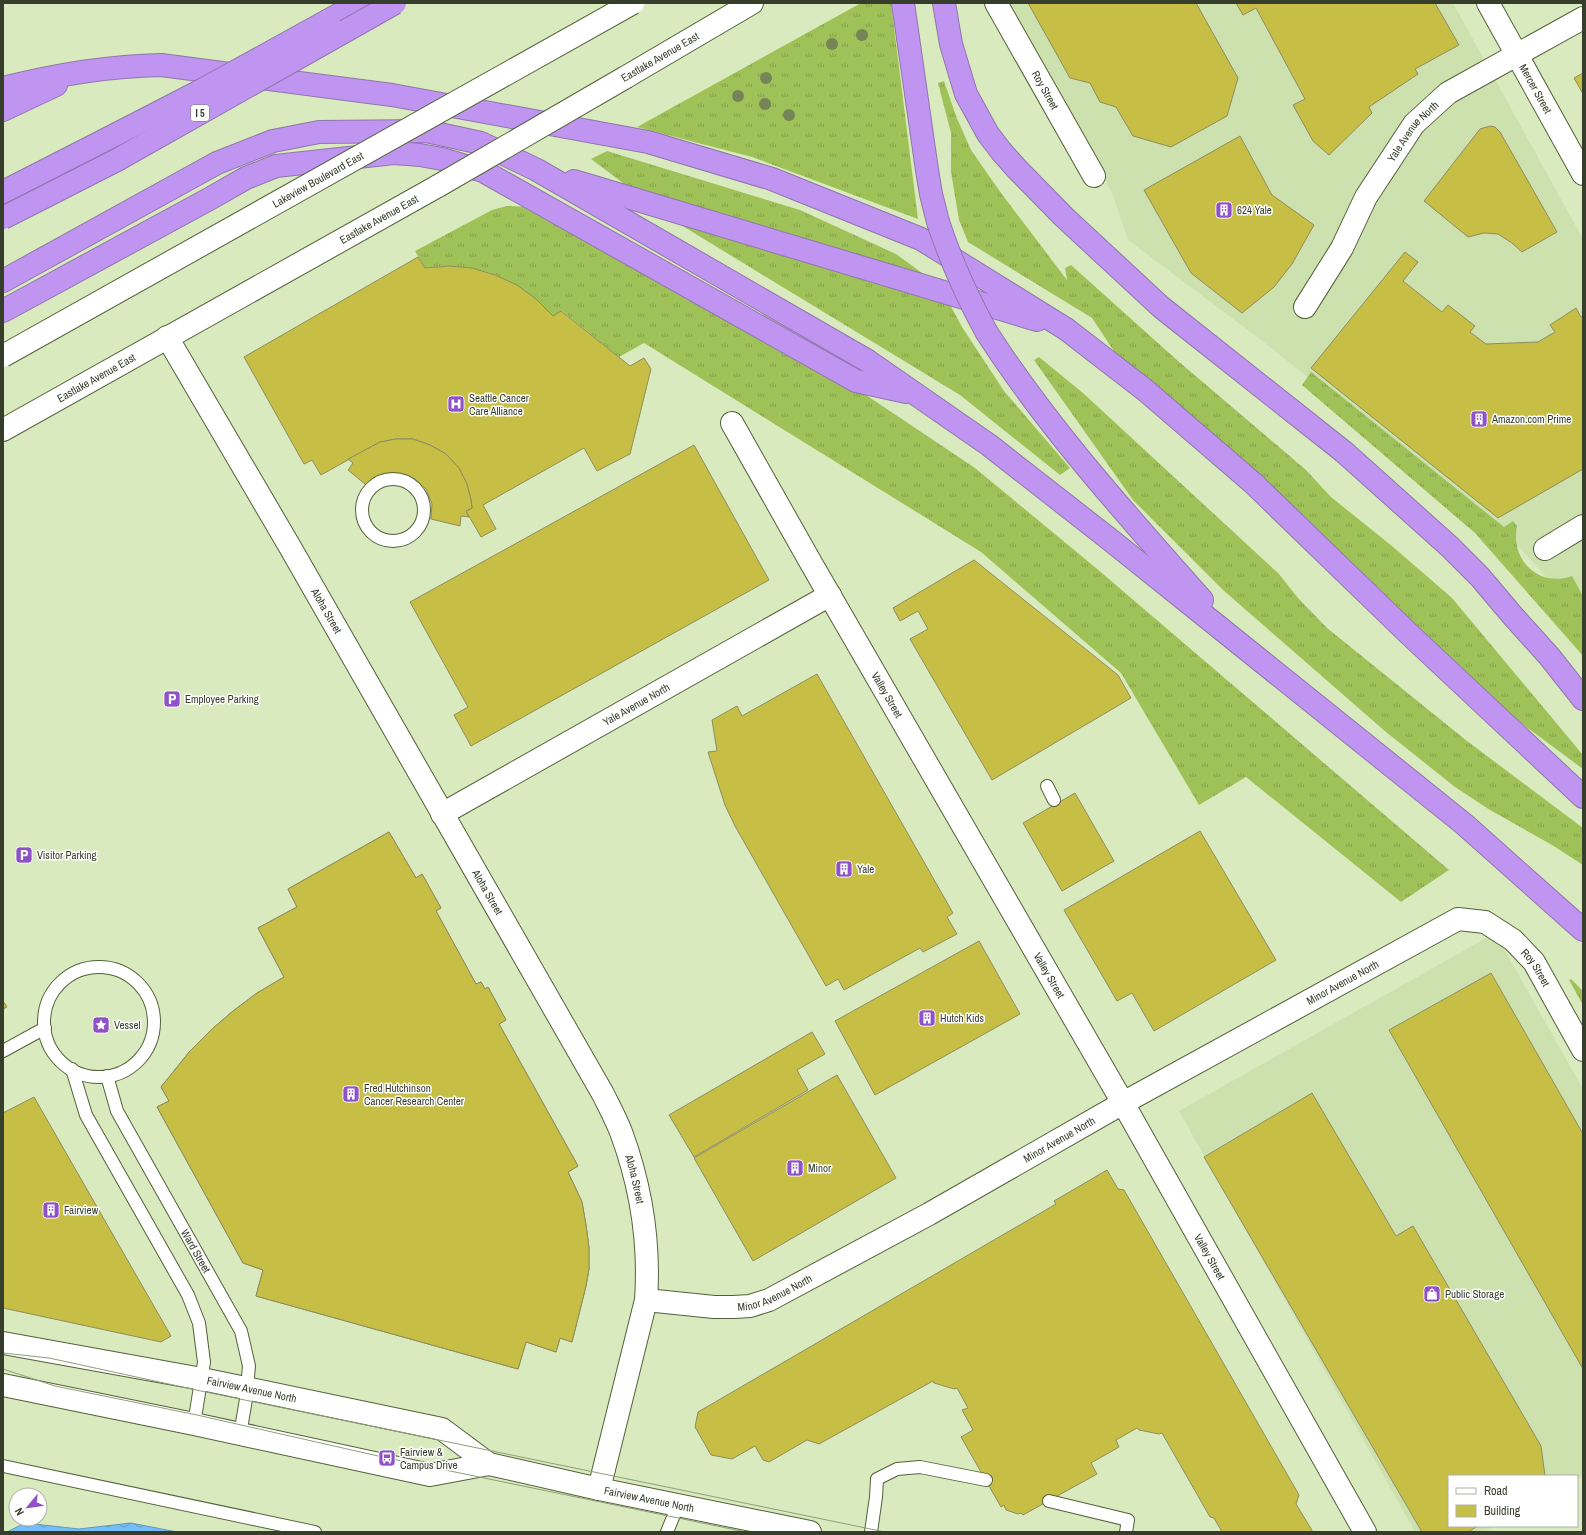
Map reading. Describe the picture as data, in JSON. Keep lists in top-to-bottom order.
{
  "streets": {
    "highway": ["I 5"],
    "street": [
      "Eastlake Avenue East",
      "Mercer Street",
      "Roy Street",
      "Yale Avenue North",
      "Lakeview Boulevard East",
      "Aloha Street",
      "Valley Street",
      "Minor Avenue North",
      "Fairview Avenue North"
    ],
    "lane": ["Ward Street"]
  },
  "crossings": [
    ["Eastlake Avenue East", "Aloha Street"],
    ["Mercer Street", "Yale Avenue North"],
    ["Roy Street", "Minor Avenue North"],
    ["Yale Avenue North", "Aloha Street"],
    ["Yale Avenue North", "Valley Street"],
    ["Aloha Street", "Minor Avenue North"],
    ["Aloha Street", "Fairview Avenue North"],
    ["Valley Street", "Minor Avenue North"],
    ["Ward Street", "Fairview Avenue North"]
  ],
  "places": {
    "building": [
      "624 Yale",
      "Amazon.com Prime",
      "Yale",
      "Hutch Kids",
      "Fred Hutchinson Cancer Research Center",
      "Minor",
      "Fairview"
    ],
    "hospital": ["Seattle Cancer Care Alliance"],
    "parking": ["Employee Parking", "Visitor Parking"],
    "place": ["Vessel"],
    "shop": ["Public Storage"],
    "bus stop": ["Fairview & Campus Drive"]
  },
  "legend": ["Road", "Building"],
  "north": "bottom left"
}
